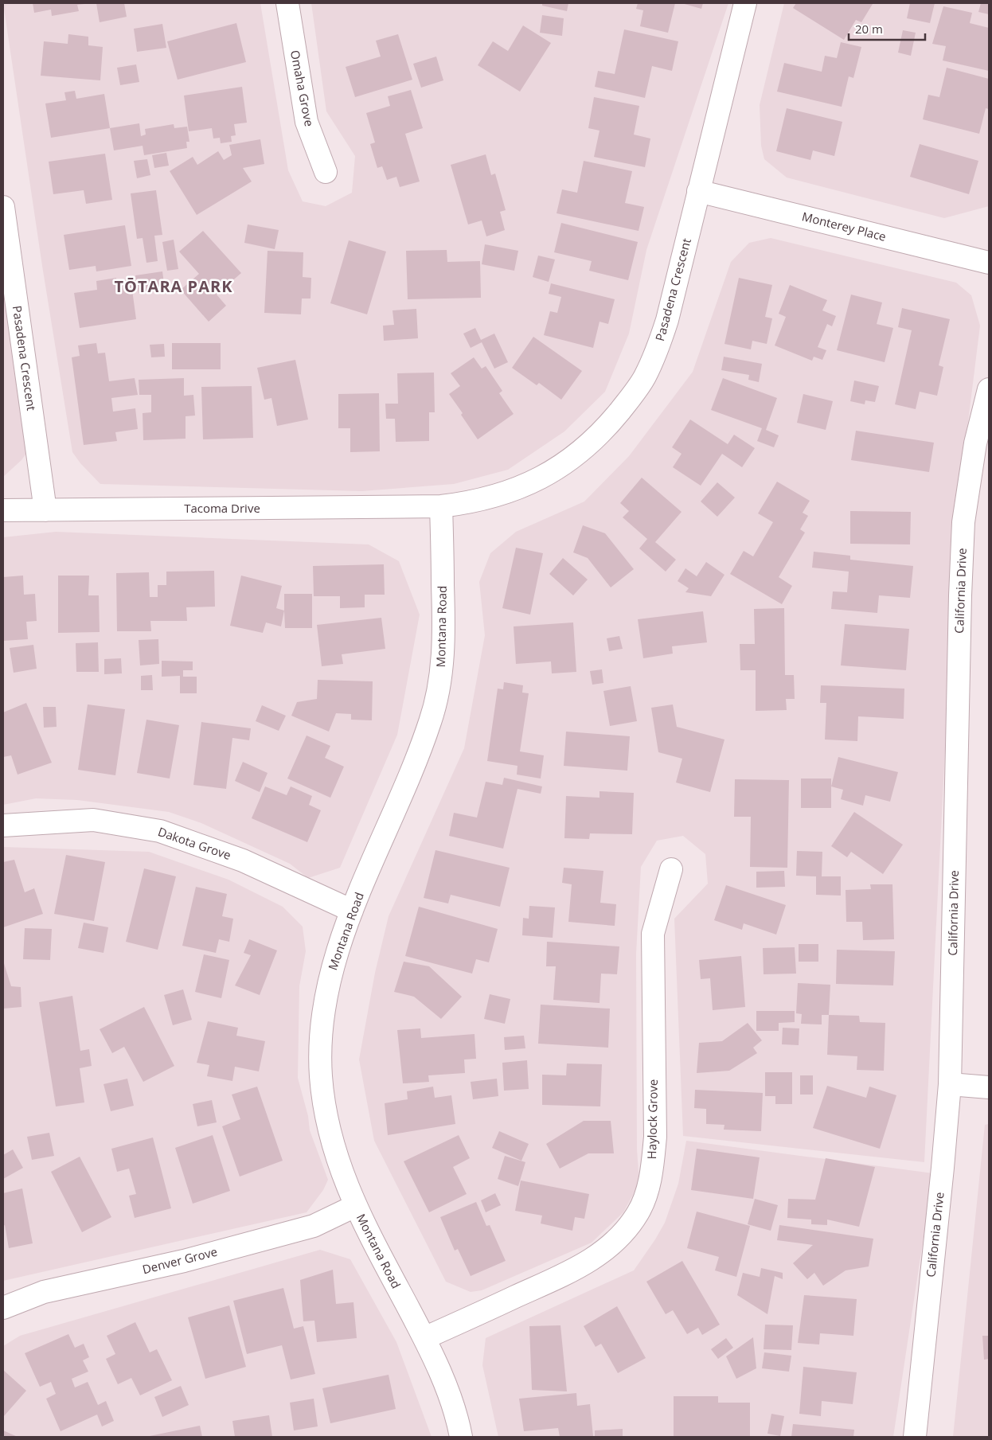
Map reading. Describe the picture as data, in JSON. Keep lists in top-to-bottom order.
{
  "streets": {
    "street": [
      "Omaha Grove",
      "Monterey Place",
      "Pasadena Crescent",
      "Tacoma Drive",
      "California Drive",
      "Montana Road",
      "Dakota Grove",
      "Haylock Grove",
      "Denver Grove"
    ]
  },
  "crossings": [
    ["Monterey Place", "Pasadena Crescent"],
    ["Pasadena Crescent", "Tacoma Drive"],
    ["Pasadena Crescent", "Montana Road"],
    ["Tacoma Drive", "Montana Road"],
    ["Montana Road", "Dakota Grove"],
    ["Montana Road", "Haylock Grove"],
    ["Montana Road", "Denver Grove"]
  ],
  "districts": ["TŌTARA PARK"],
  "scale_bar": "20 m"
}
